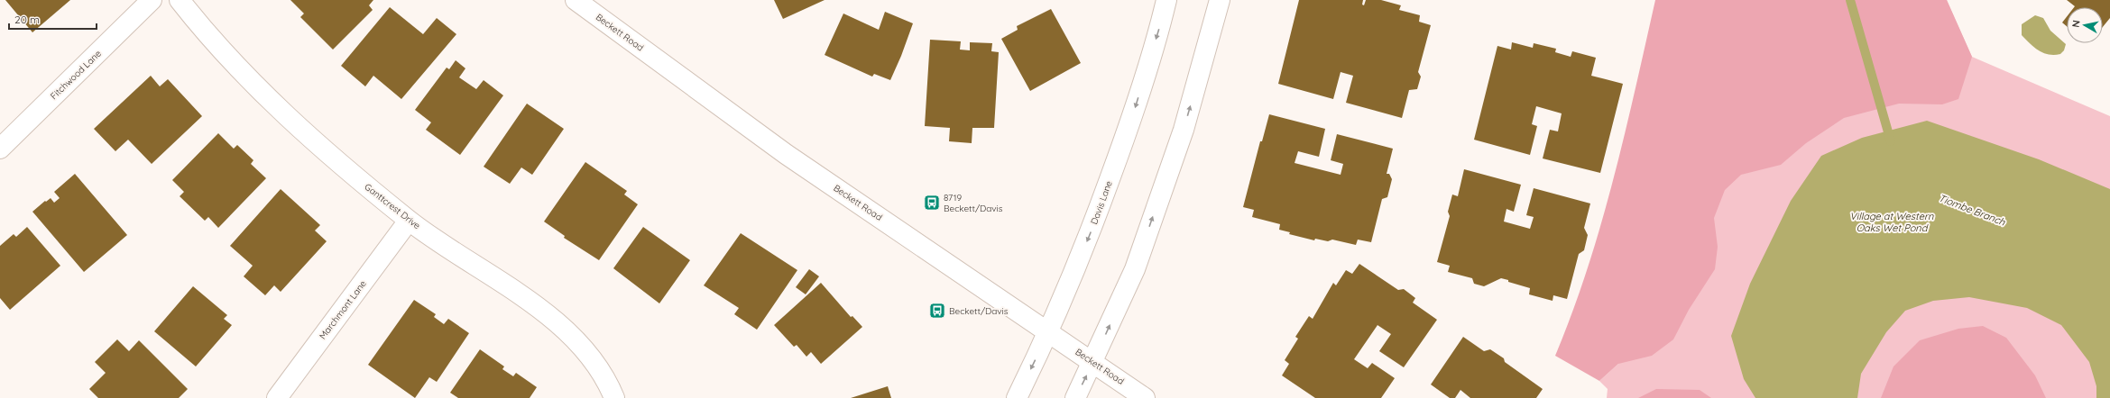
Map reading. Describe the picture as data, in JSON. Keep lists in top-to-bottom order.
{
  "streets": {
    "street": [
      "Beckett Road",
      "Fitchwood Lane",
      "Davis Lane",
      "Ganttcrest Drive",
      "Marchmont Lane"
    ]
  },
  "crossings": [
    ["Beckett Road", "Davis Lane"],
    ["Ganttcrest Drive", "Marchmont Lane"]
  ],
  "water": ["Tiombe Branch", "Village at Western Oaks Wet Pond"],
  "places": {
    "bus stop": ["8719 Beckett/Davis", "Beckett/Davis"]
  },
  "scale_bar": "20 m",
  "north": "left"
}
